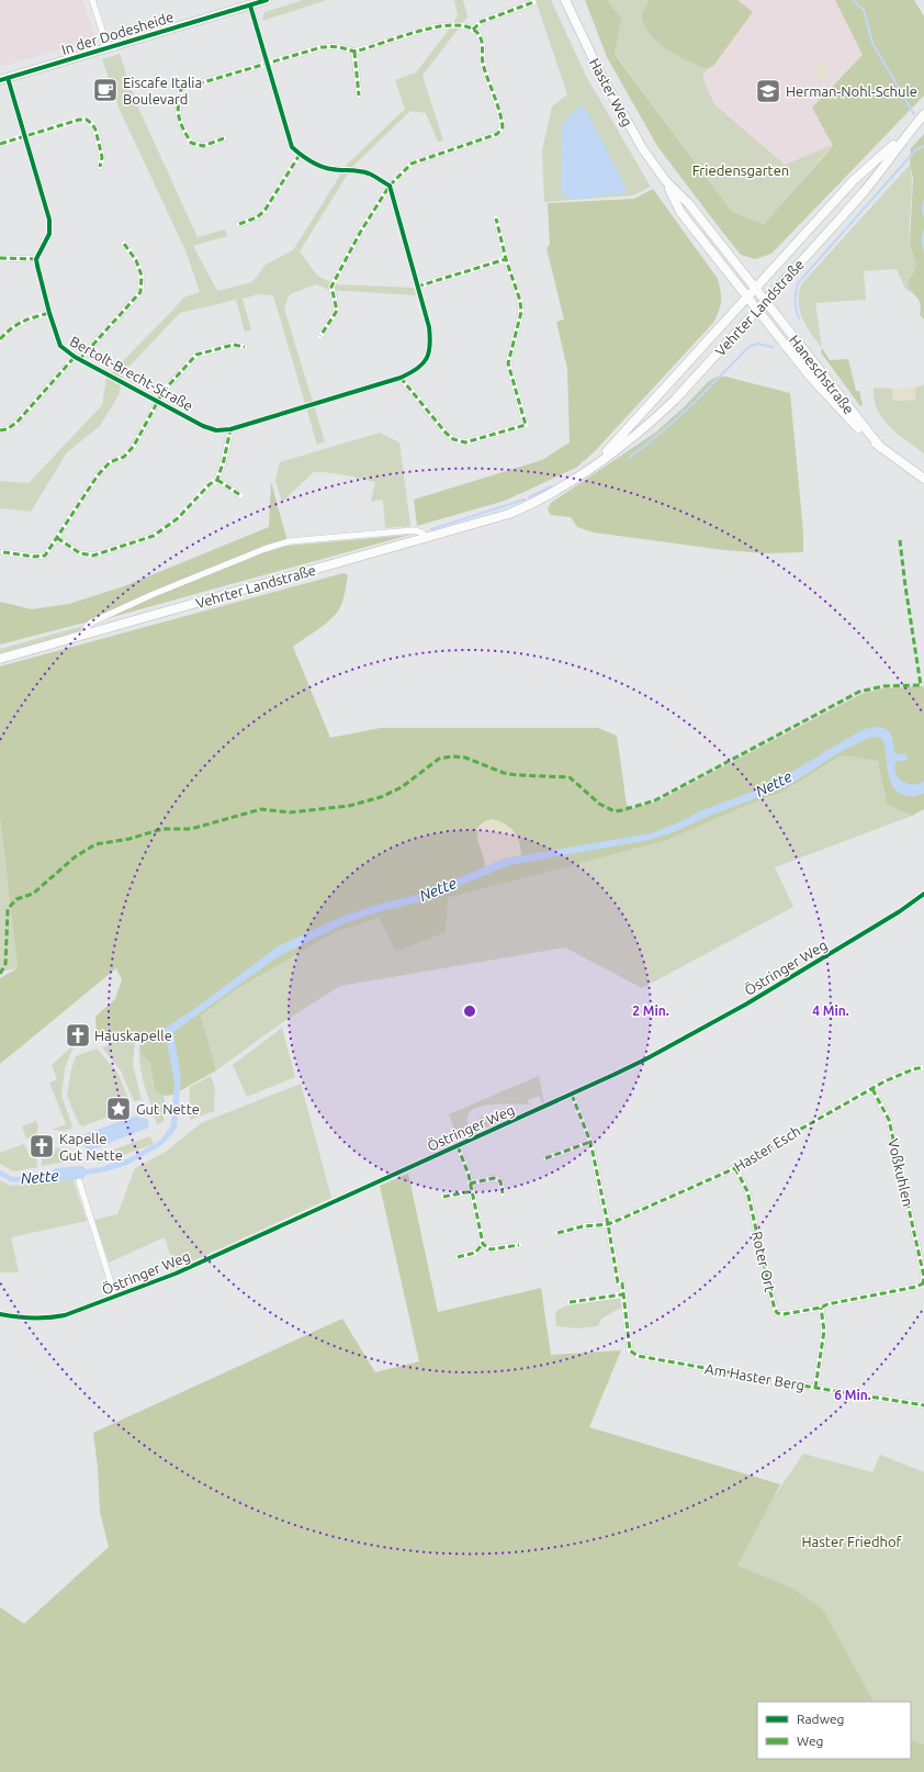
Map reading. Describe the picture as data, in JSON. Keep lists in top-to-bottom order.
{
  "streets": {
    "main road": [
      "In der Dodesheide",
      "Haster Weg",
      "Vehrter Landstraße",
      "Haneschstraße"
    ],
    "street": [
      "Bertolt-Brecht-Straße",
      "Östringer Weg",
      "Haster Esch",
      "Voßkuhlen",
      "Roter Ort",
      "Am Haster Berg"
    ]
  },
  "crossings": [
    ["Haster Weg", "Vehrter Landstraße"],
    ["Haster Weg", "Haneschstraße"],
    ["Vehrter Landstraße", "Haneschstraße"],
    ["Haster Esch", "Voßkuhlen"],
    ["Haster Esch", "Roter Ort"],
    ["Voßkuhlen", "Roter Ort"]
  ],
  "water": ["Nette"],
  "parks": ["Friedensgarten", "Haster Friedhof"],
  "places": {
    "cafe": ["Eiscafe Italia Boulevard"],
    "school or university": ["Herman-Nohl-Schule"],
    "church": ["Hauskapelle", "Kapelle Gut Nette"],
    "place": ["Gut Nette"]
  },
  "legend": ["Radweg", "Weg"],
  "rings": ["2 Min.", "4 Min.", "6 Min."]
}
